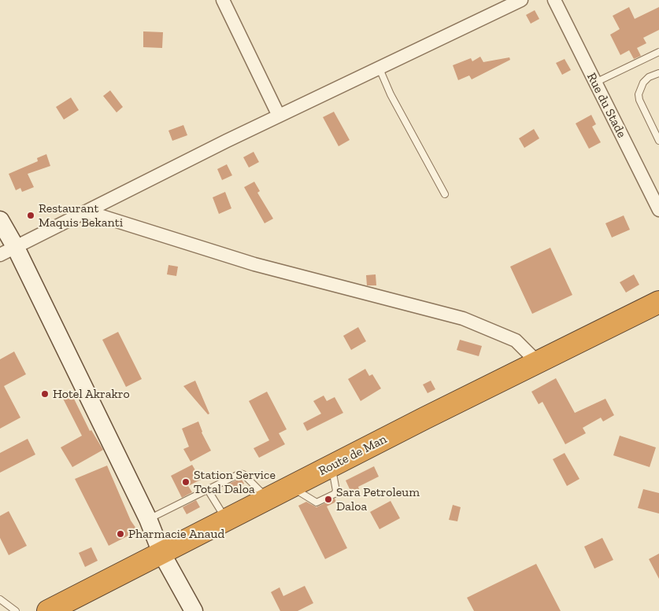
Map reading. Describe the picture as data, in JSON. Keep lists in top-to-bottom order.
{
  "streets": {
    "highway": ["Route de Man"],
    "street": ["Rue du Stade"]
  },
  "places": [
    "Restaurant Maquis Bekanti",
    "Hotel Akrakro",
    "Station Service Total Daloa",
    "Sara Petroleum Daloa",
    "Pharmacie Anaud"
  ]
}
